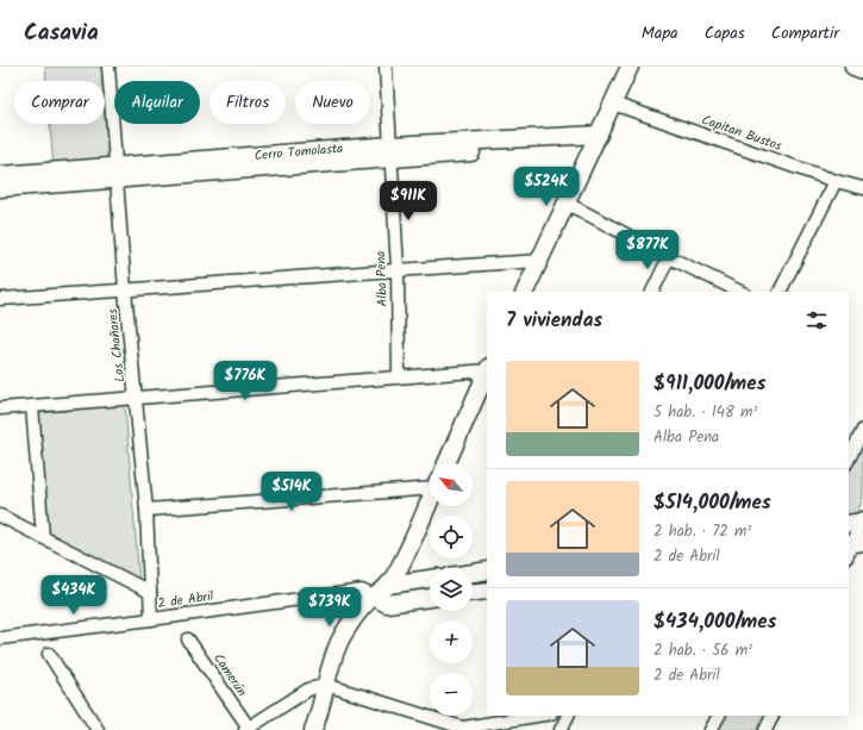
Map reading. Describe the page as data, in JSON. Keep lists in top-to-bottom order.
{
  "streets": {
    "street": [
      "Capitan Bustos",
      "Cerro Tomolasta",
      "Alba Pena",
      "Los Chañares",
      "2 de Abril",
      "Camerún"
    ]
  },
  "crossings": [
    ["Cerro Tomolasta", "Alba Pena"],
    ["Cerro Tomolasta", "Los Chañares"],
    ["Los Chañares", "2 de Abril"]
  ],
  "north": "top left",
  "page": {
    "header": "Casavia",
    "nav": ["Mapa", "Capas", "Compartir"],
    "chip": [
      "Comprar",
      "Alquilar",
      "Filtros",
      "Nuevo"
    ],
    "price": [
      "$524K",
      "$911K",
      "$877K",
      "$776K",
      "$514K",
      "$434K",
      "$739K"
    ],
    "heading": "7 viviendas",
    "list": [
      {
        "name": "$911,000/mes",
        "note": "5 hab. · 148 m² · Alba Pena"
      },
      {
        "name": "$514,000/mes",
        "note": "2 hab. · 72 m² · 2 de Abril"
      },
      {
        "name": "$434,000/mes",
        "note": "2 hab. · 56 m² · 2 de Abril"
      }
    ],
    "map_buttons": ["+", "−"]
  }
}
